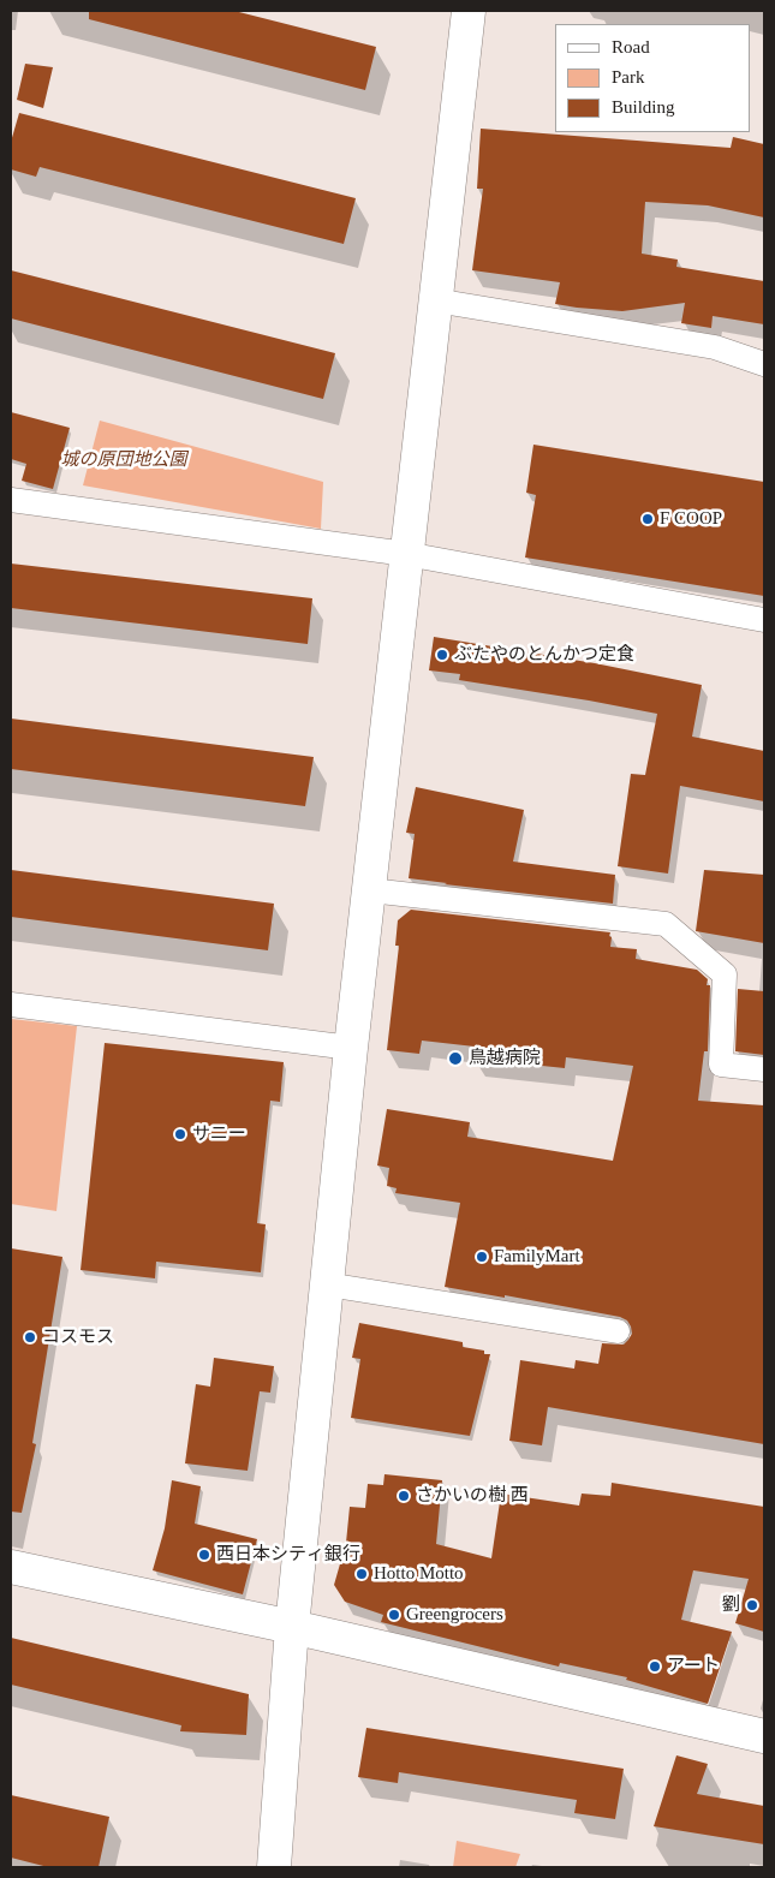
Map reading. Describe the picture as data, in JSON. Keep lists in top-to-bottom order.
{
  "parks": ["城の原団地公園"],
  "places": [
    "F COOP",
    "ぶたやのとんかつ定食",
    "鳥越病院",
    "サニー",
    "FamilyMart",
    "コスモス",
    "さかいの樹 西",
    "西日本シティ銀行",
    "Hotto Motto",
    "劉",
    "Greengrocers",
    "アート"
  ],
  "legend": ["Road", "Park", "Building"]
}
